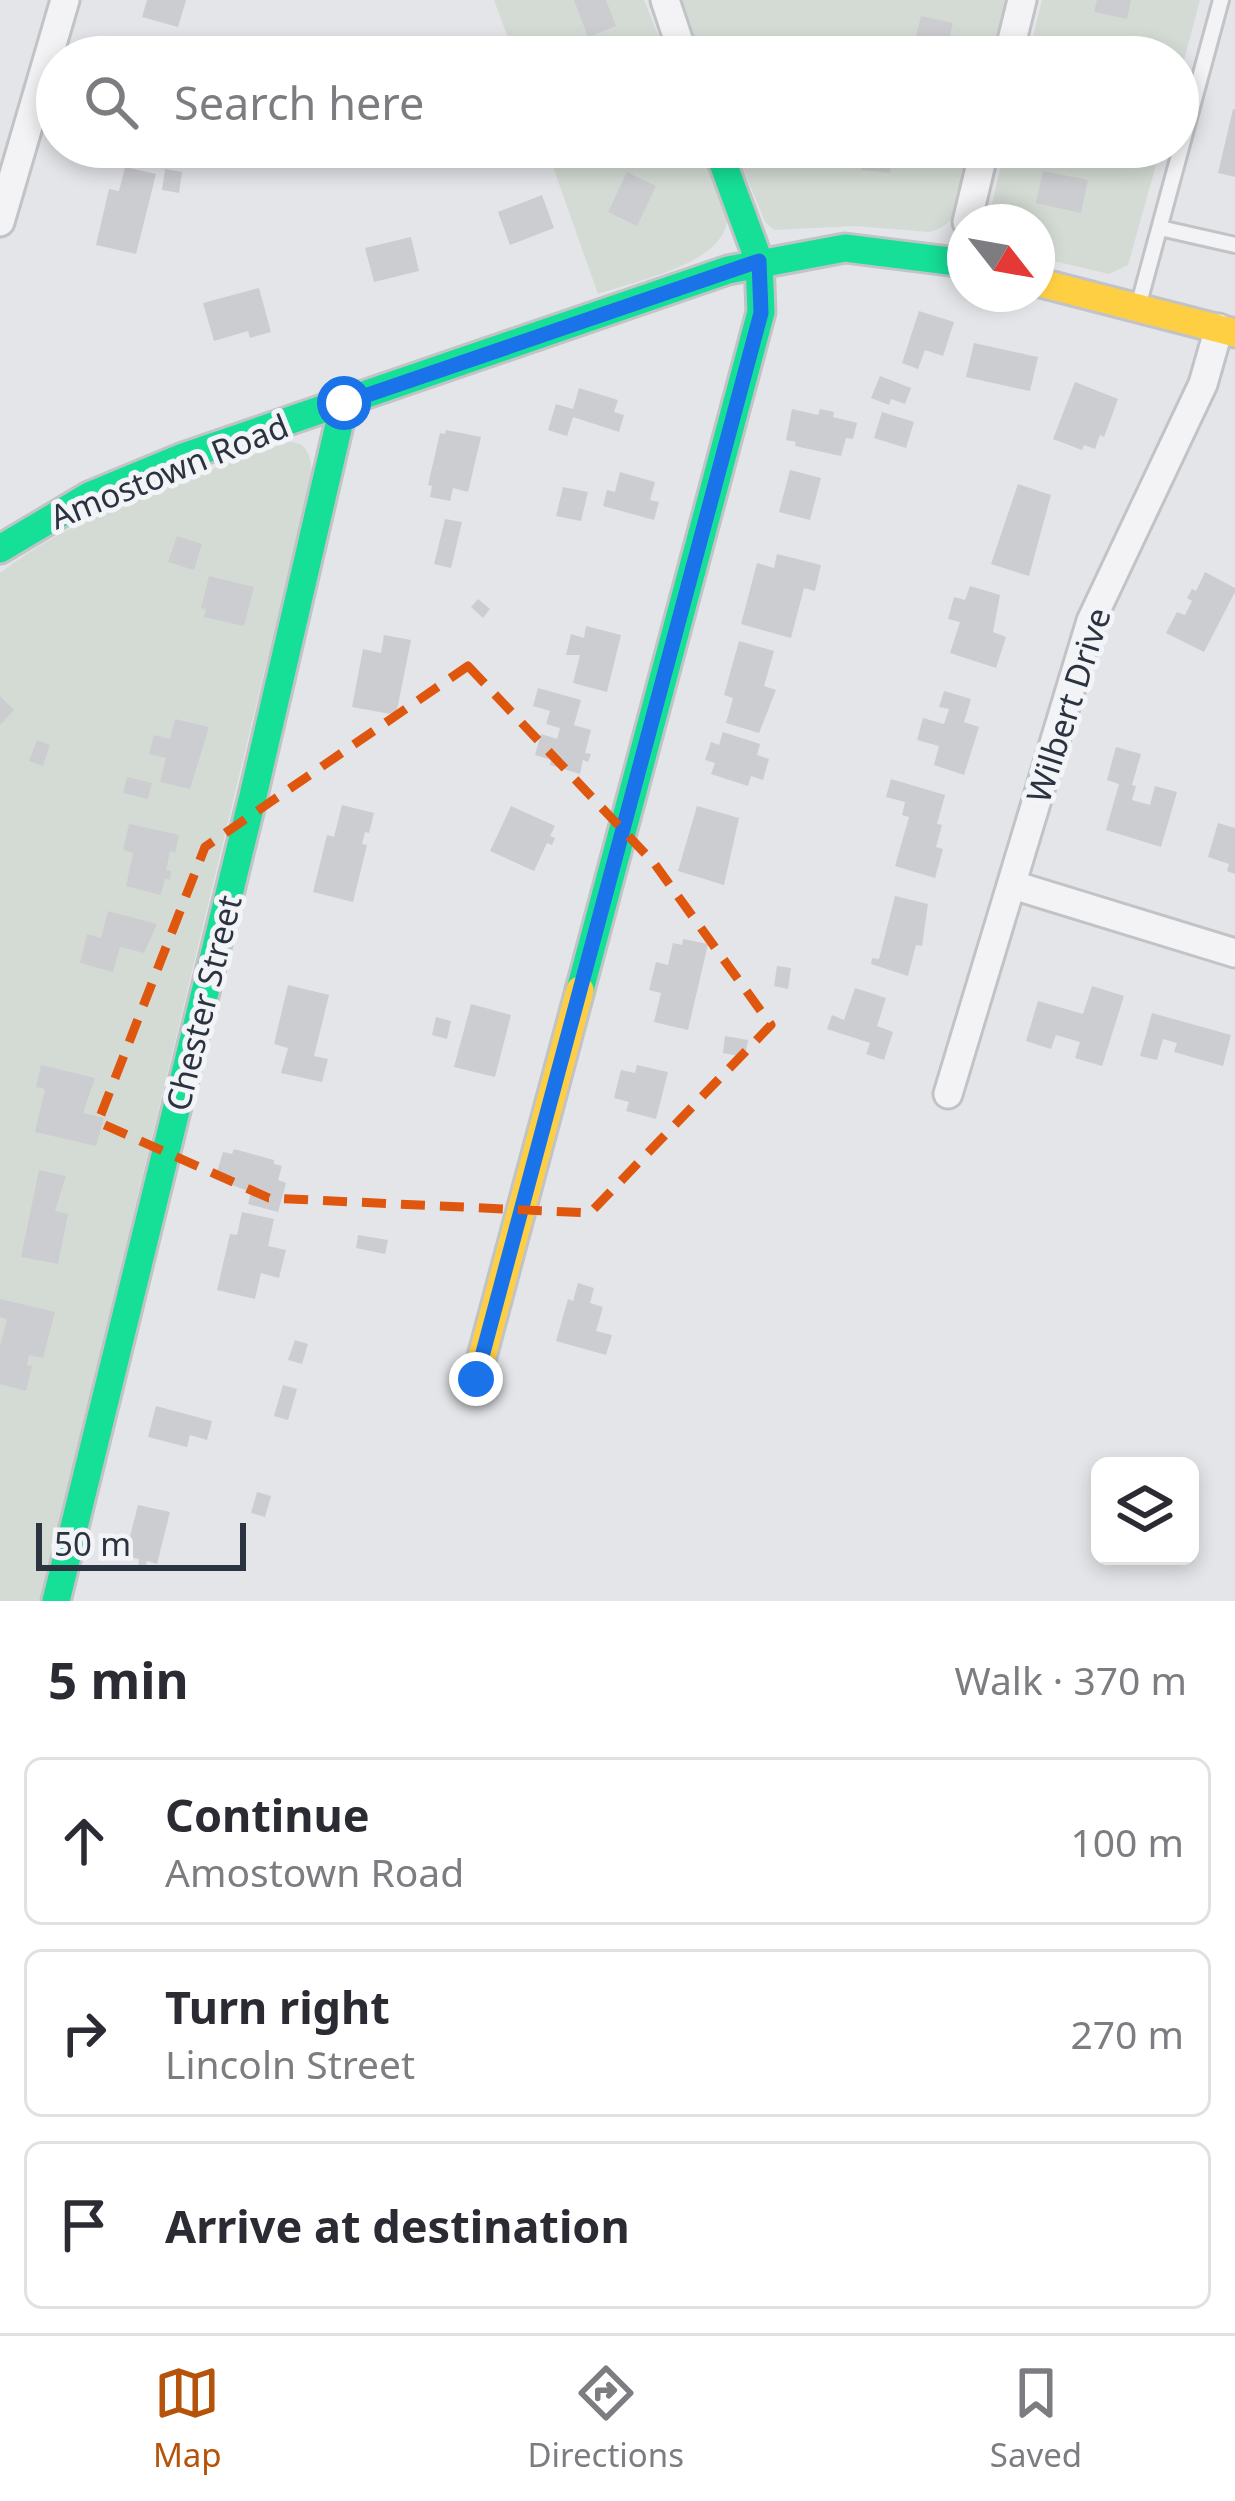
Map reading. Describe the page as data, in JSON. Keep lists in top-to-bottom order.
{
  "streets": {
    "street": ["Amostown Road", "Wilbert Drive", "Chester Street"]
  },
  "crossings": [
    ["Amostown Road", "Chester Street"]
  ],
  "scale_bar": "50 m",
  "north": "bottom right",
  "page": {
    "search": "Search here",
    "scale": "50 m",
    "heading": ["5 min", "Walk · 370 m"],
    "list": [
      ["Continue", "Amostown Road", "100 m"],
      ["Turn right", "Lincoln Street", "270 m"],
      "Arrive at destination"
    ],
    "nav": ["Map", "Directions", "Saved"]
  }
}
